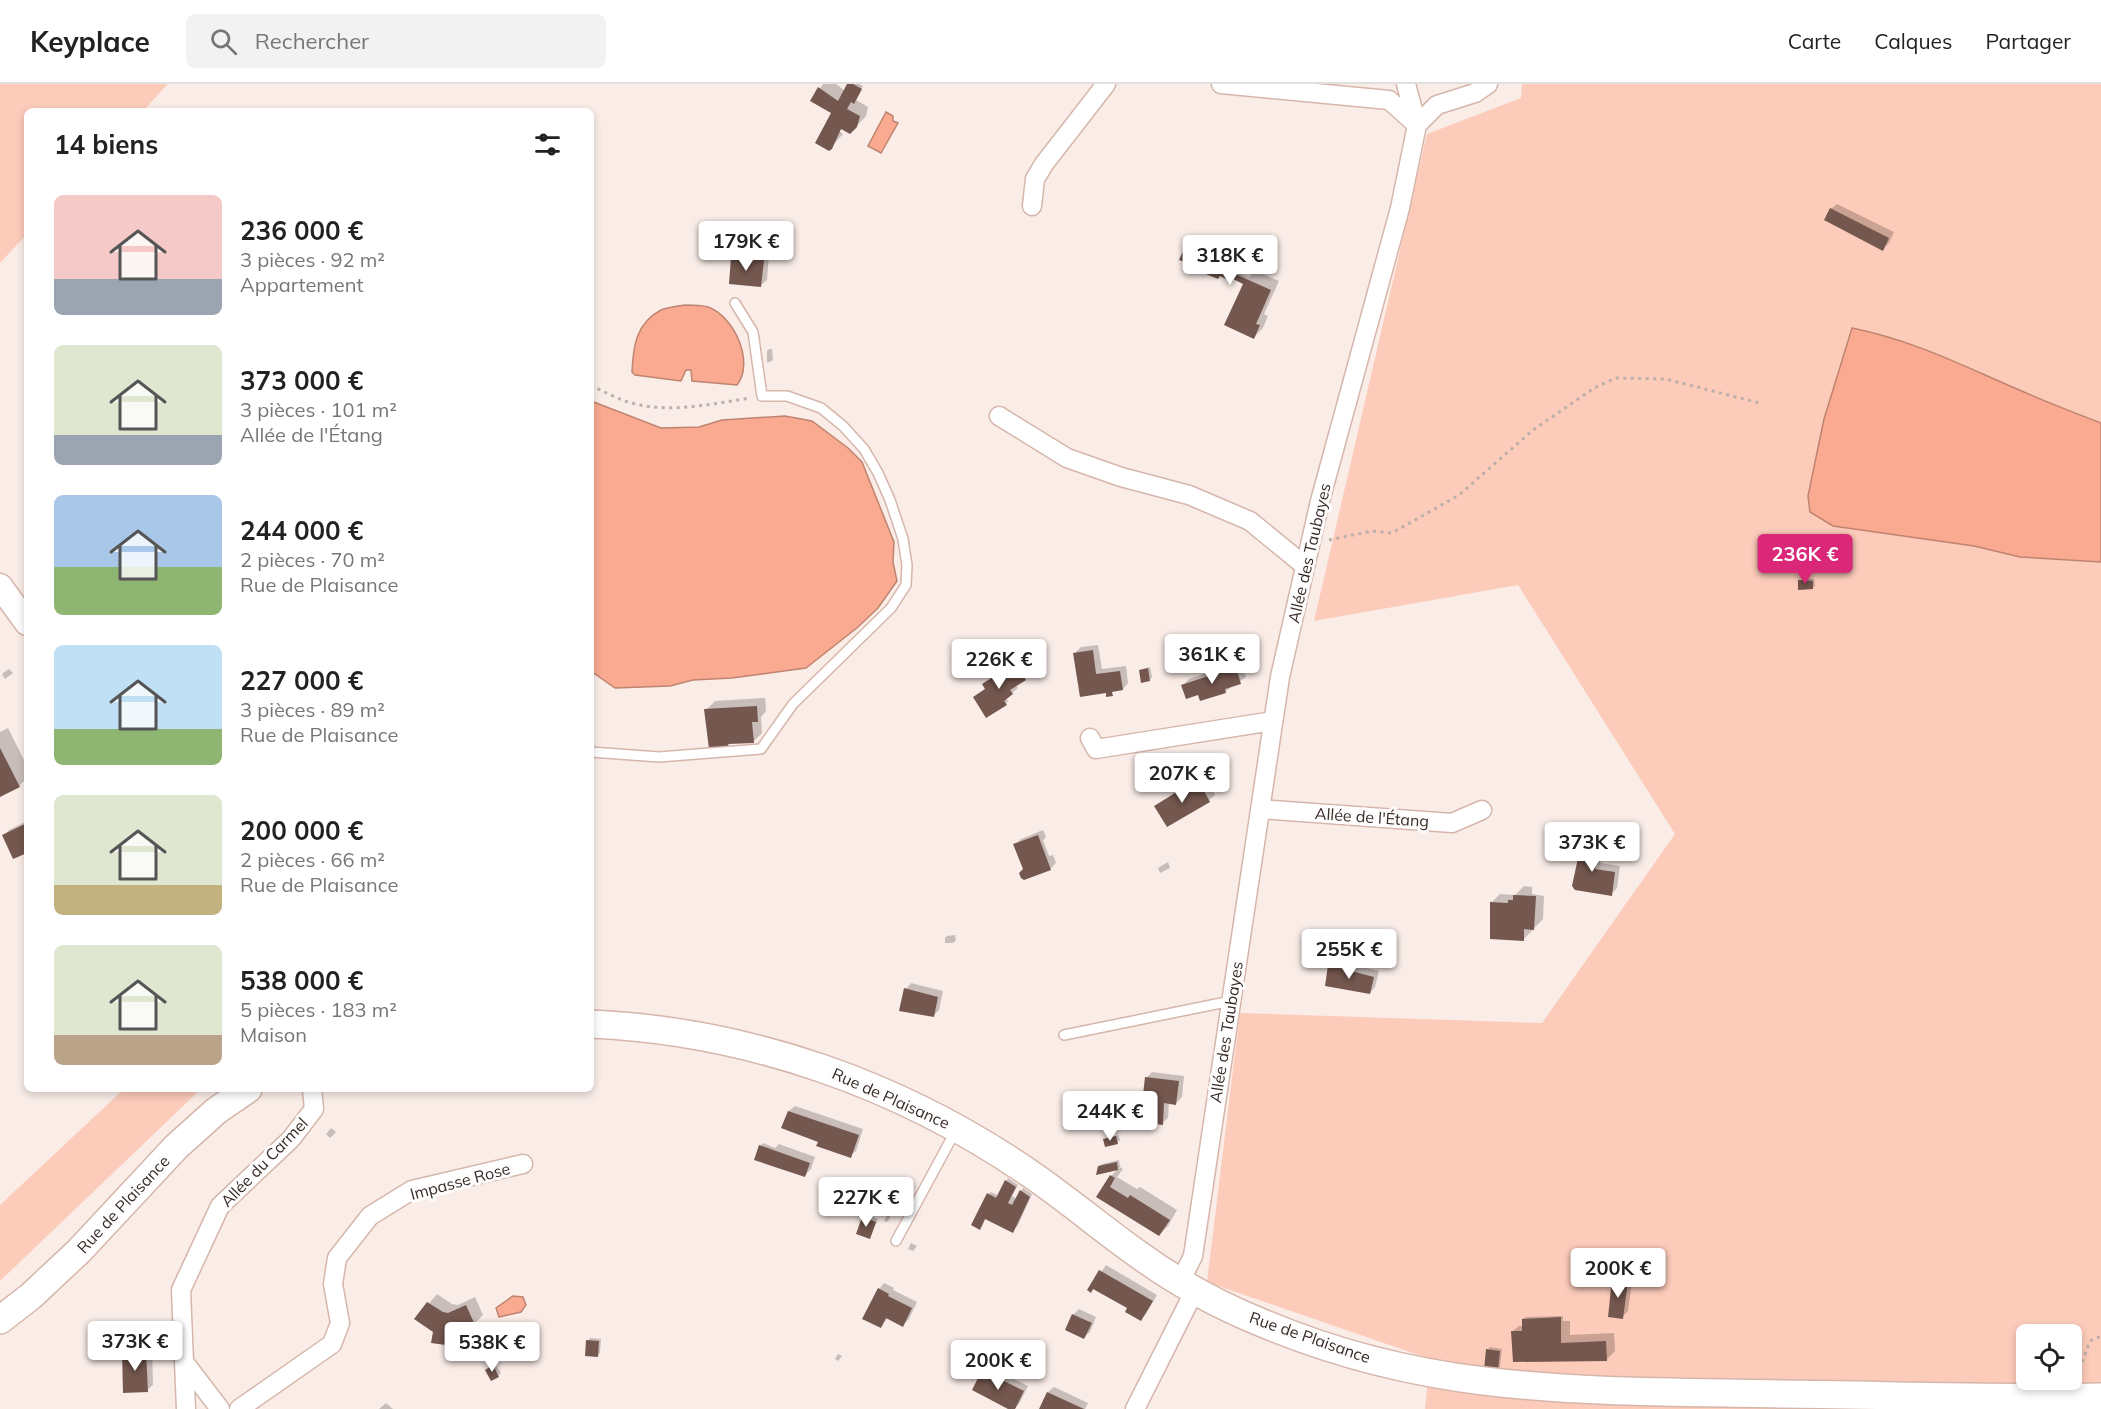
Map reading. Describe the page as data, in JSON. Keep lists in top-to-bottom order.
{
  "streets": {
    "main road": ["Rue de Plaisance"],
    "street": [
      "Allée des Taubayes",
      "Allée de l'Étang",
      "Allée du Carmel",
      "Impasse Rose"
    ]
  },
  "crossings": [
    ["Allée des Taubayes", "Allée de l'Étang"],
    ["Allée des Taubayes", "Rue de Plaisance"]
  ],
  "page": {
    "header": "Keyplace",
    "search": "Rechercher",
    "nav": ["Carte", "Calques", "Partager"],
    "heading": "14 biens",
    "list": [
      {
        "name": "236 000 €",
        "note": "3 pièces · 92 m² · Appartement"
      },
      {
        "name": "373 000 €",
        "note": "3 pièces · 101 m² · Allée de l'Étang"
      },
      {
        "name": "244 000 €",
        "note": "2 pièces · 70 m² · Rue de Plaisance"
      },
      {
        "name": "227 000 €",
        "note": "3 pièces · 89 m² · Rue de Plaisance"
      },
      {
        "name": "200 000 €",
        "note": "2 pièces · 66 m² · Rue de Plaisance"
      },
      {
        "name": "538 000 €",
        "note": "5 pièces · 183 m² · Maison"
      }
    ],
    "price": [
      "179K €",
      "318K €",
      "236K €",
      "361K €",
      "226K €",
      "207K €",
      "373K €",
      "255K €",
      "244K €",
      "227K €",
      "200K €",
      "373K €",
      "538K €",
      "200K €"
    ]
  }
}
